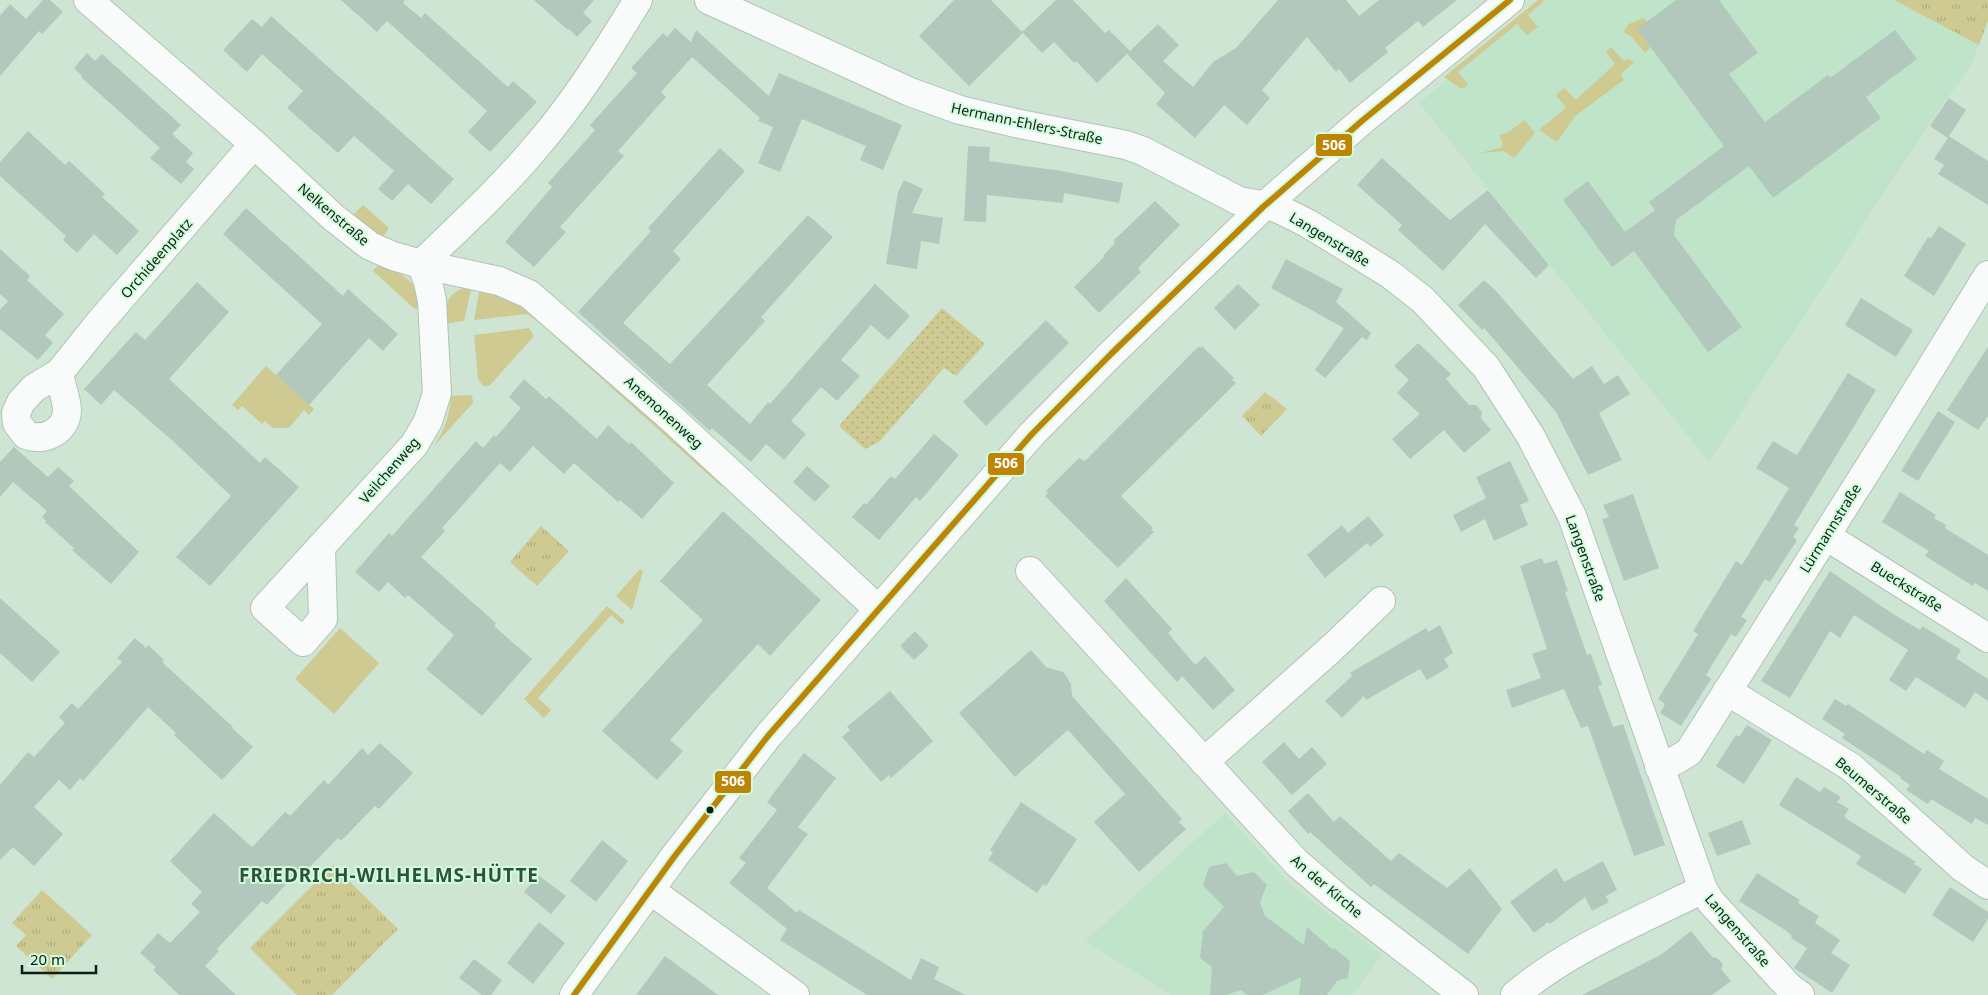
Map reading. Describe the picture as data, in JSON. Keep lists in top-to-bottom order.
{
  "streets": {
    "street": [
      "Hermann-Ehlers-Straße",
      "Nelkenstraße",
      "Langenstraße",
      "Orchideenplatz",
      "Anemonenweg",
      "Veilchenweg",
      "Lürmannstraße",
      "Bueckstraße",
      "Beumerstraße",
      "An der Kirche"
    ]
  },
  "crossings": [
    ["Hermann-Ehlers-Straße", "Langenstraße"],
    ["Nelkenstraße", "Orchideenplatz"],
    ["Nelkenstraße", "Anemonenweg"],
    ["Nelkenstraße", "Veilchenweg"],
    ["Langenstraße", "Lürmannstraße"],
    ["Anemonenweg", "Veilchenweg"],
    ["Lürmannstraße", "Bueckstraße"],
    ["Lürmannstraße", "Beumerstraße"]
  ],
  "districts": ["FRIEDRICH-WILHELMS-HÜTTE"],
  "lines": ["transit line 506"],
  "scale_bar": "20 m"
}
